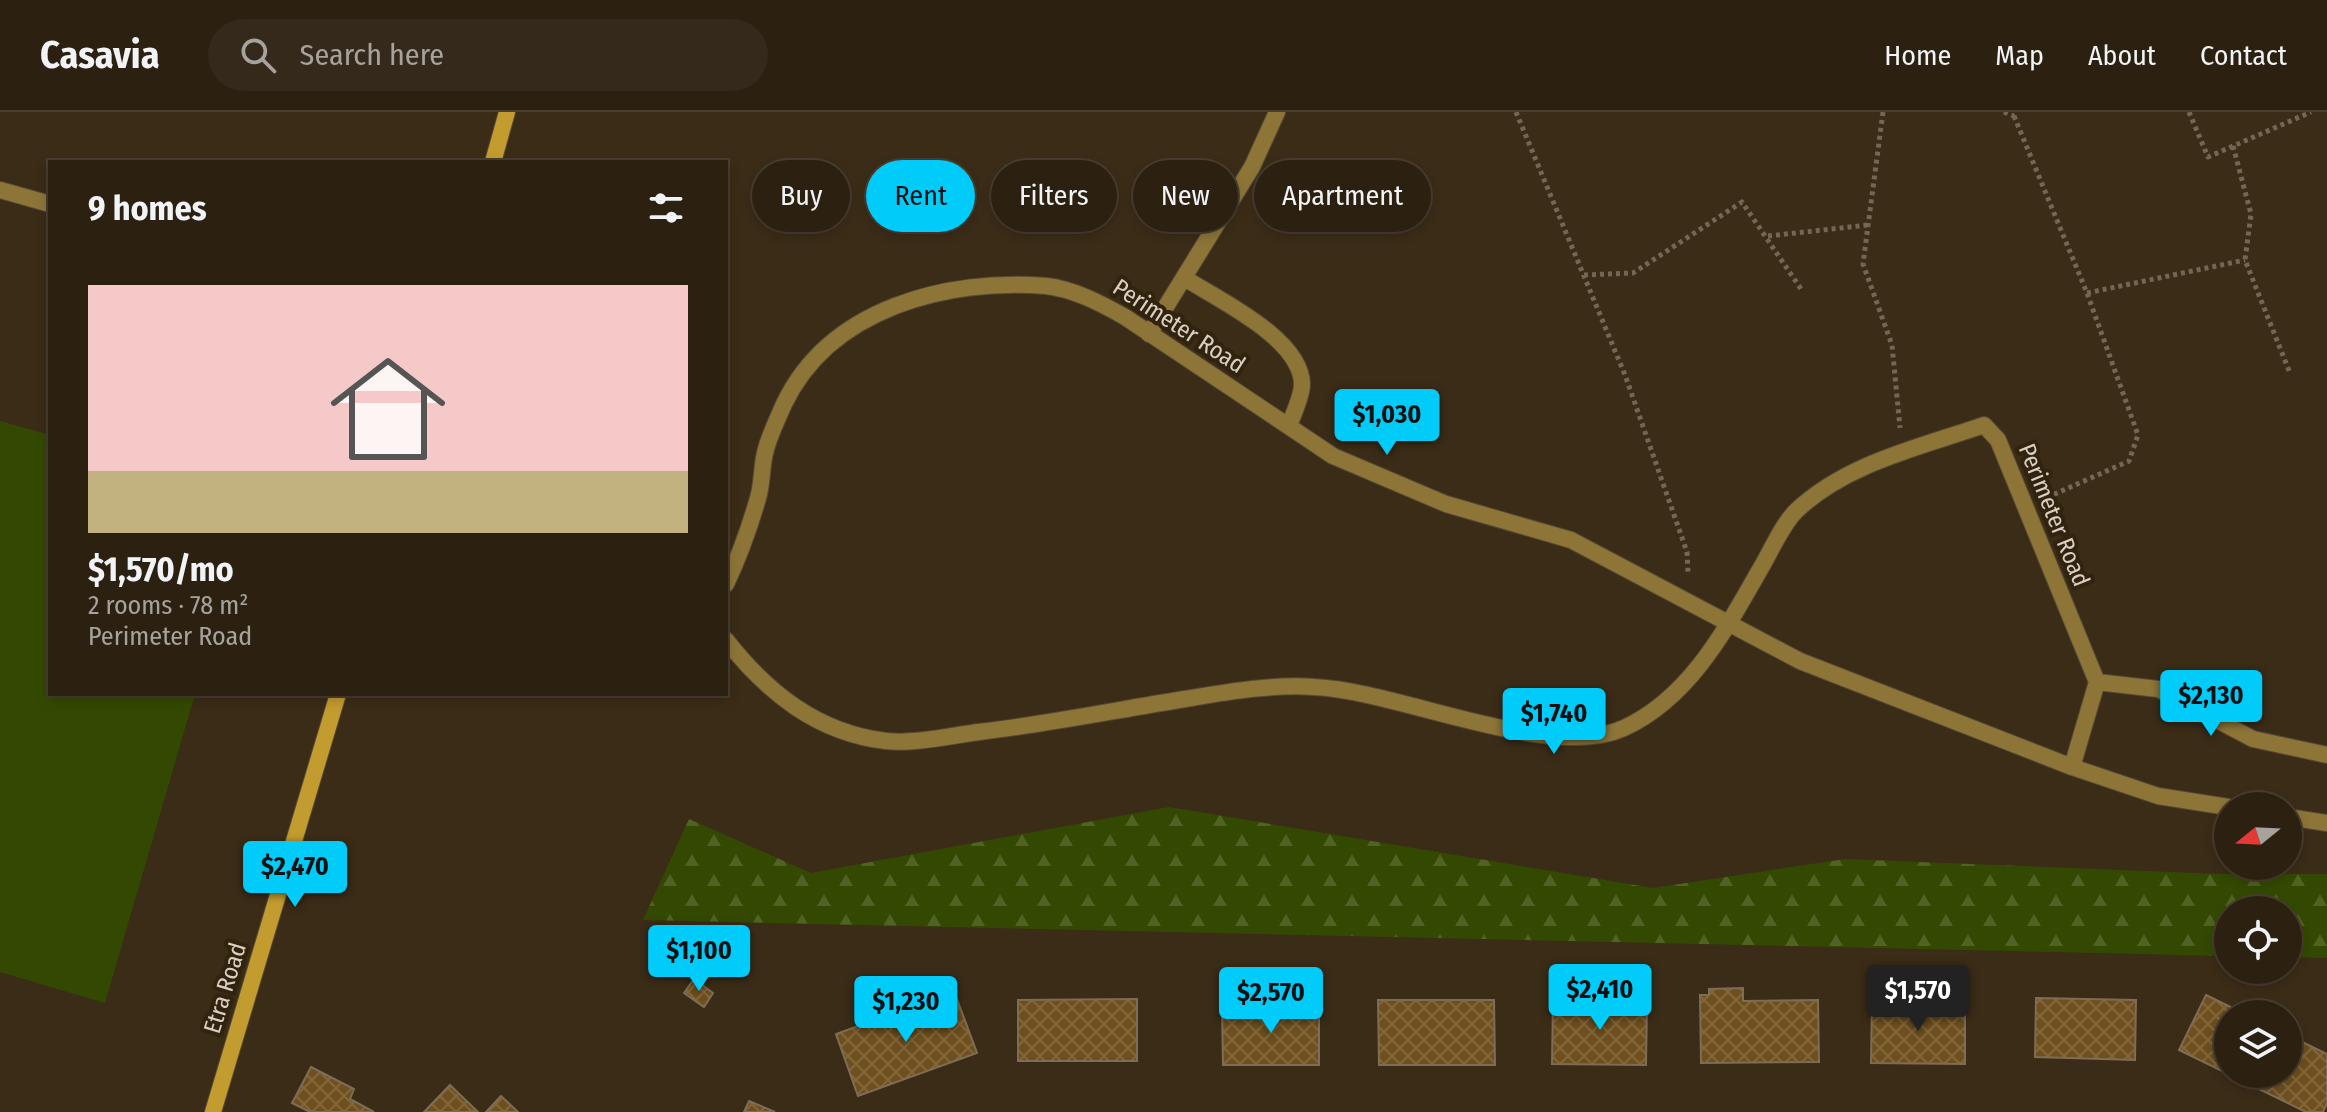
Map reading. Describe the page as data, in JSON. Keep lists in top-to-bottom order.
{
  "streets": {
    "main road": ["Etra Road"],
    "street": ["Perimeter Road"]
  },
  "north": "left",
  "page": {
    "header": "Casavia",
    "search": "Search here",
    "nav": [
      "Home",
      "Map",
      "About",
      "Contact"
    ],
    "chip": [
      "Buy",
      "Rent",
      "Filters",
      "New",
      "Apartment"
    ],
    "heading": "9 homes",
    "list": [
      {
        "name": "$1,570/mo",
        "note": "2 rooms · 78 m² · Perimeter Road"
      }
    ],
    "price": [
      "$1,030",
      "$2,130",
      "$1,740",
      "$2,470",
      "$1,100",
      "$2,410",
      "$1,570",
      "$2,570",
      "$1,230"
    ]
  }
}
